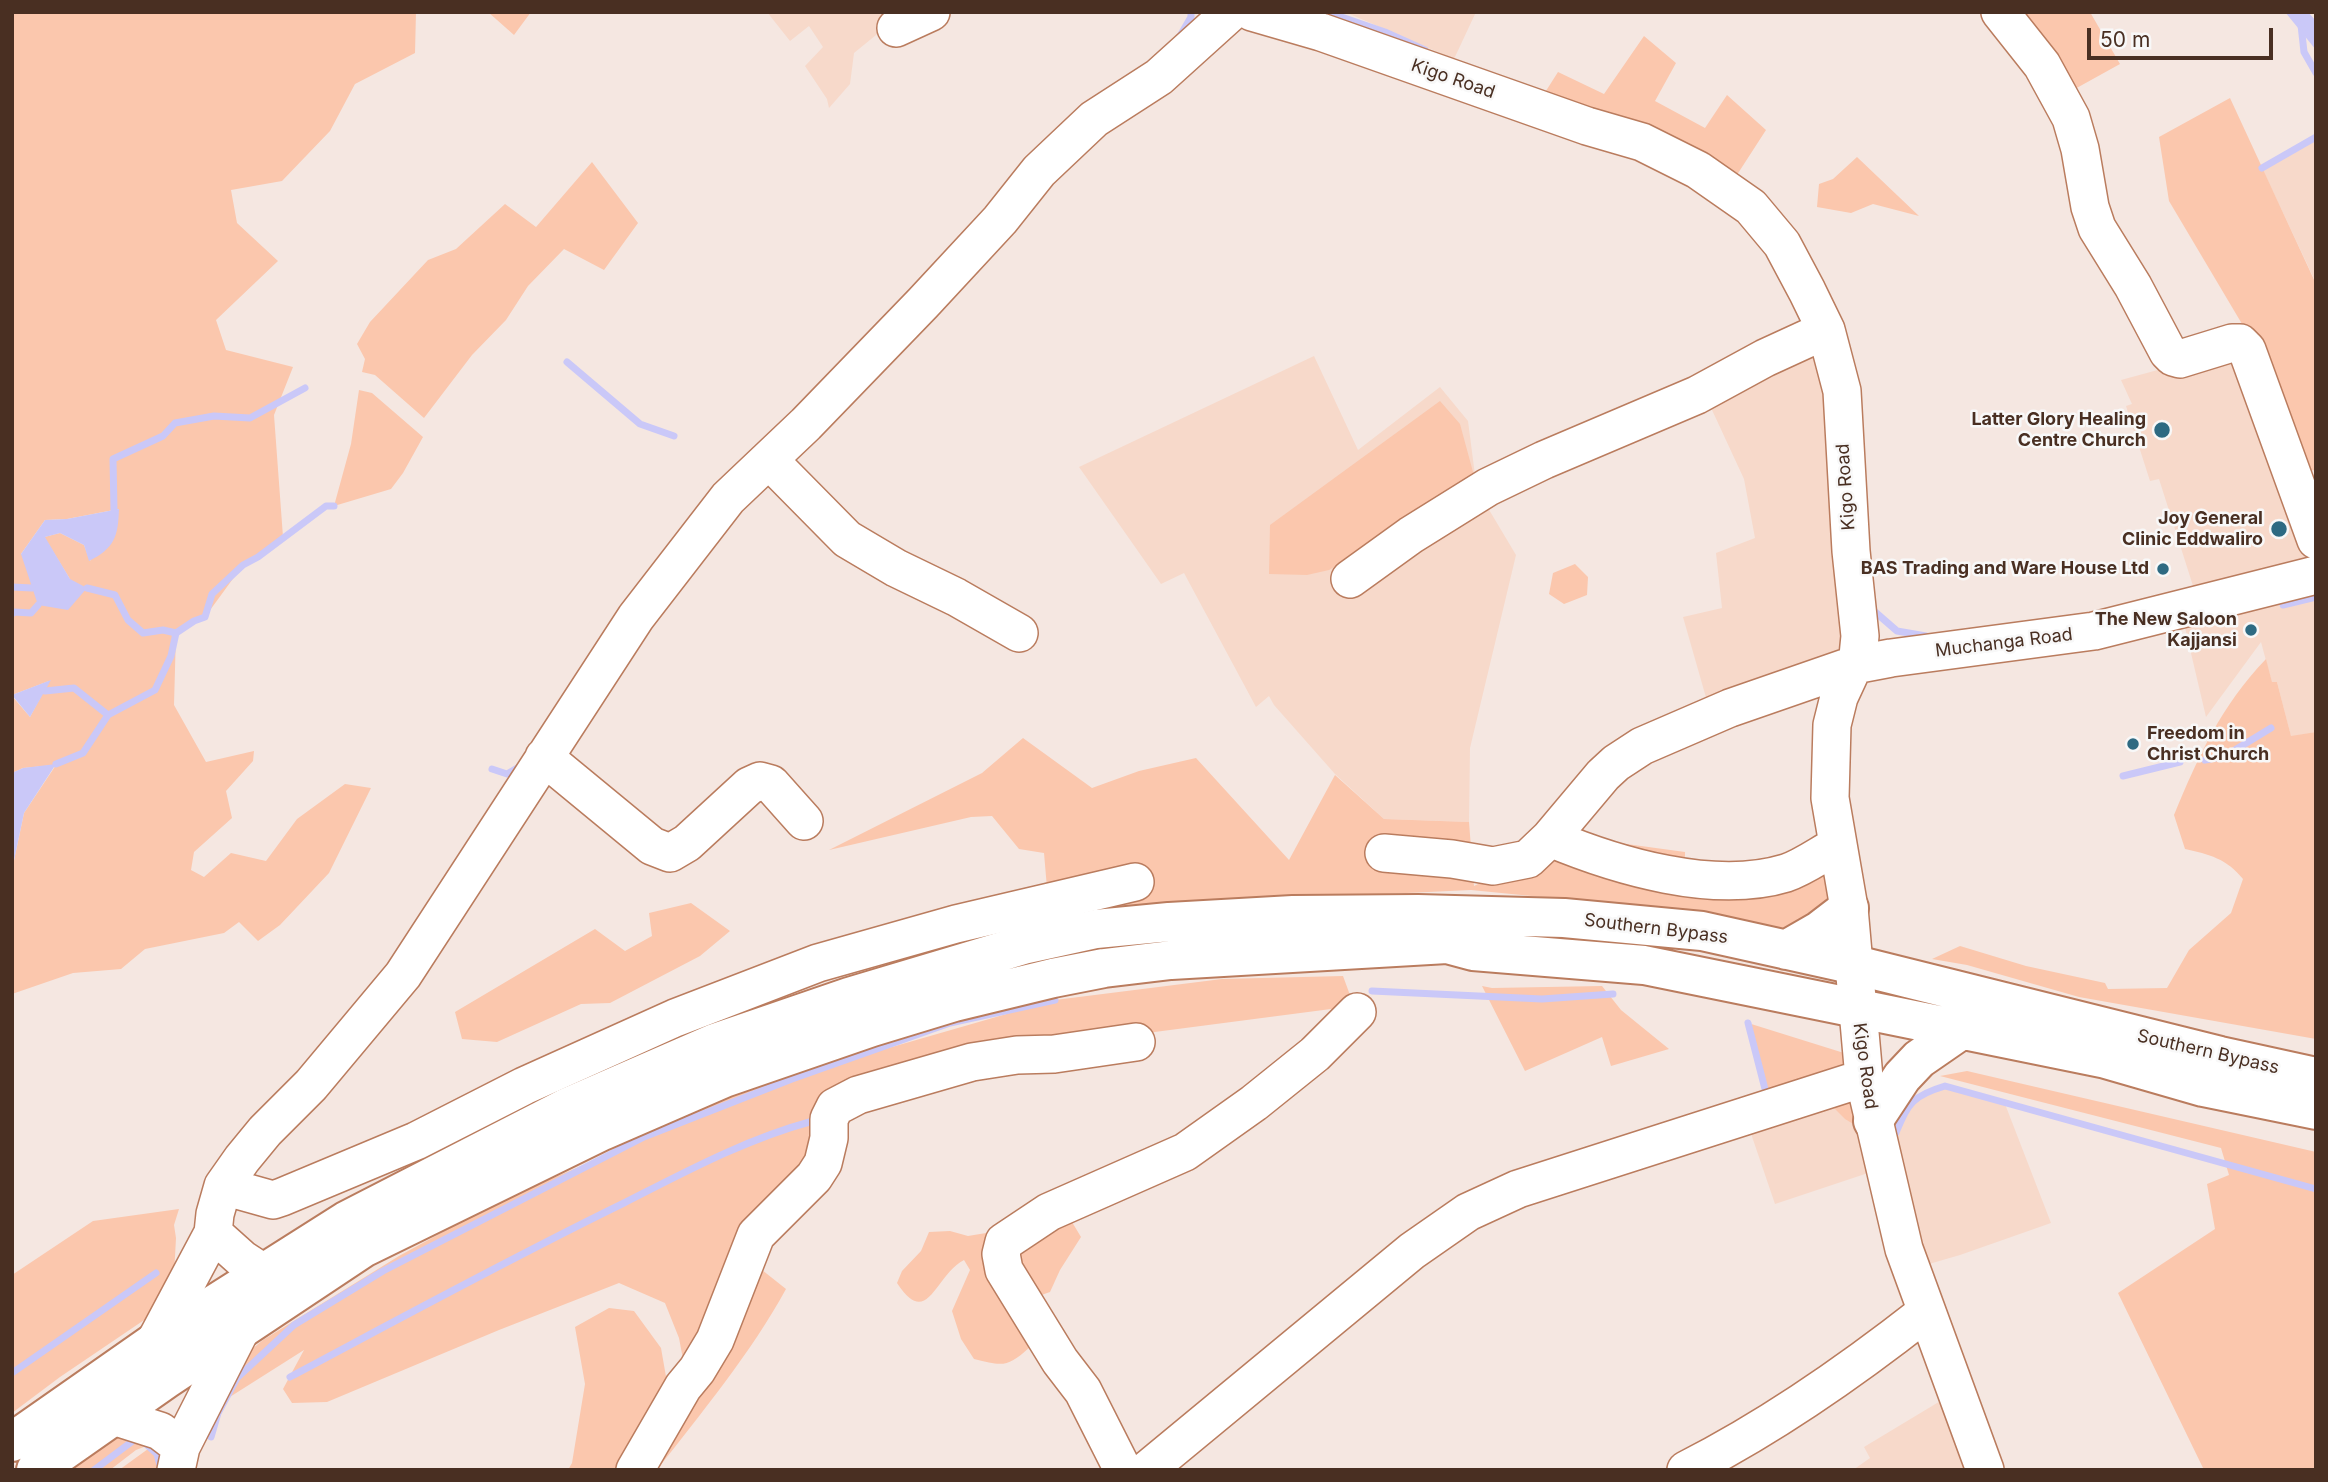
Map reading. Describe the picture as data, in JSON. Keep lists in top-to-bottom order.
{
  "streets": {
    "highway": ["Southern Bypass"],
    "street": ["Kigo Road", "Muchanga Road"]
  },
  "crossings": [
    ["Kigo Road", "Muchanga Road"],
    ["Kigo Road", "Southern Bypass"]
  ],
  "places": [
    "Latter Glory Healing Centre Church",
    "Joy General Clinic Eddwaliro",
    "BAS Trading and Ware House Ltd",
    "The New Saloon Kajjansi",
    "Freedom in Christ Church"
  ],
  "scale_bar": "50 m"
}
